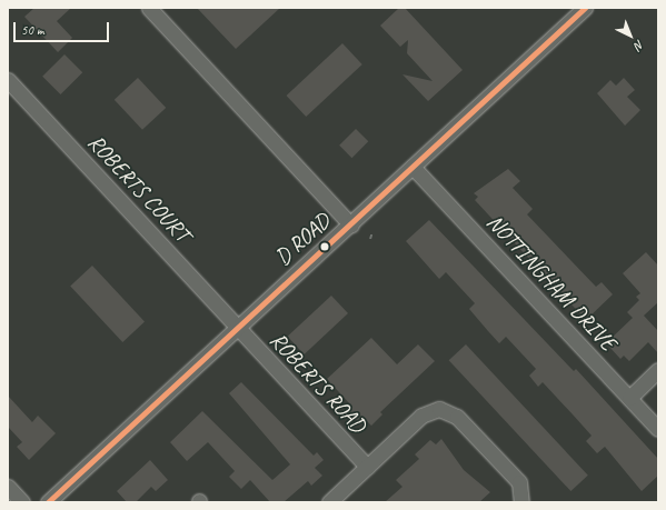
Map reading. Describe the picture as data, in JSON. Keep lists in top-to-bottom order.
{
  "streets": {
    "street": [
      "ROBERTS COURT",
      "D ROAD",
      "NOTTINGHAM DRIVE",
      "ROBERTS ROAD"
    ]
  },
  "crossings": [
    ["ROBERTS COURT", "D ROAD"],
    ["ROBERTS COURT", "ROBERTS ROAD"],
    ["D ROAD", "NOTTINGHAM DRIVE"],
    ["D ROAD", "ROBERTS ROAD"]
  ],
  "scale_bar": "50 m",
  "north": "bottom right"
}
